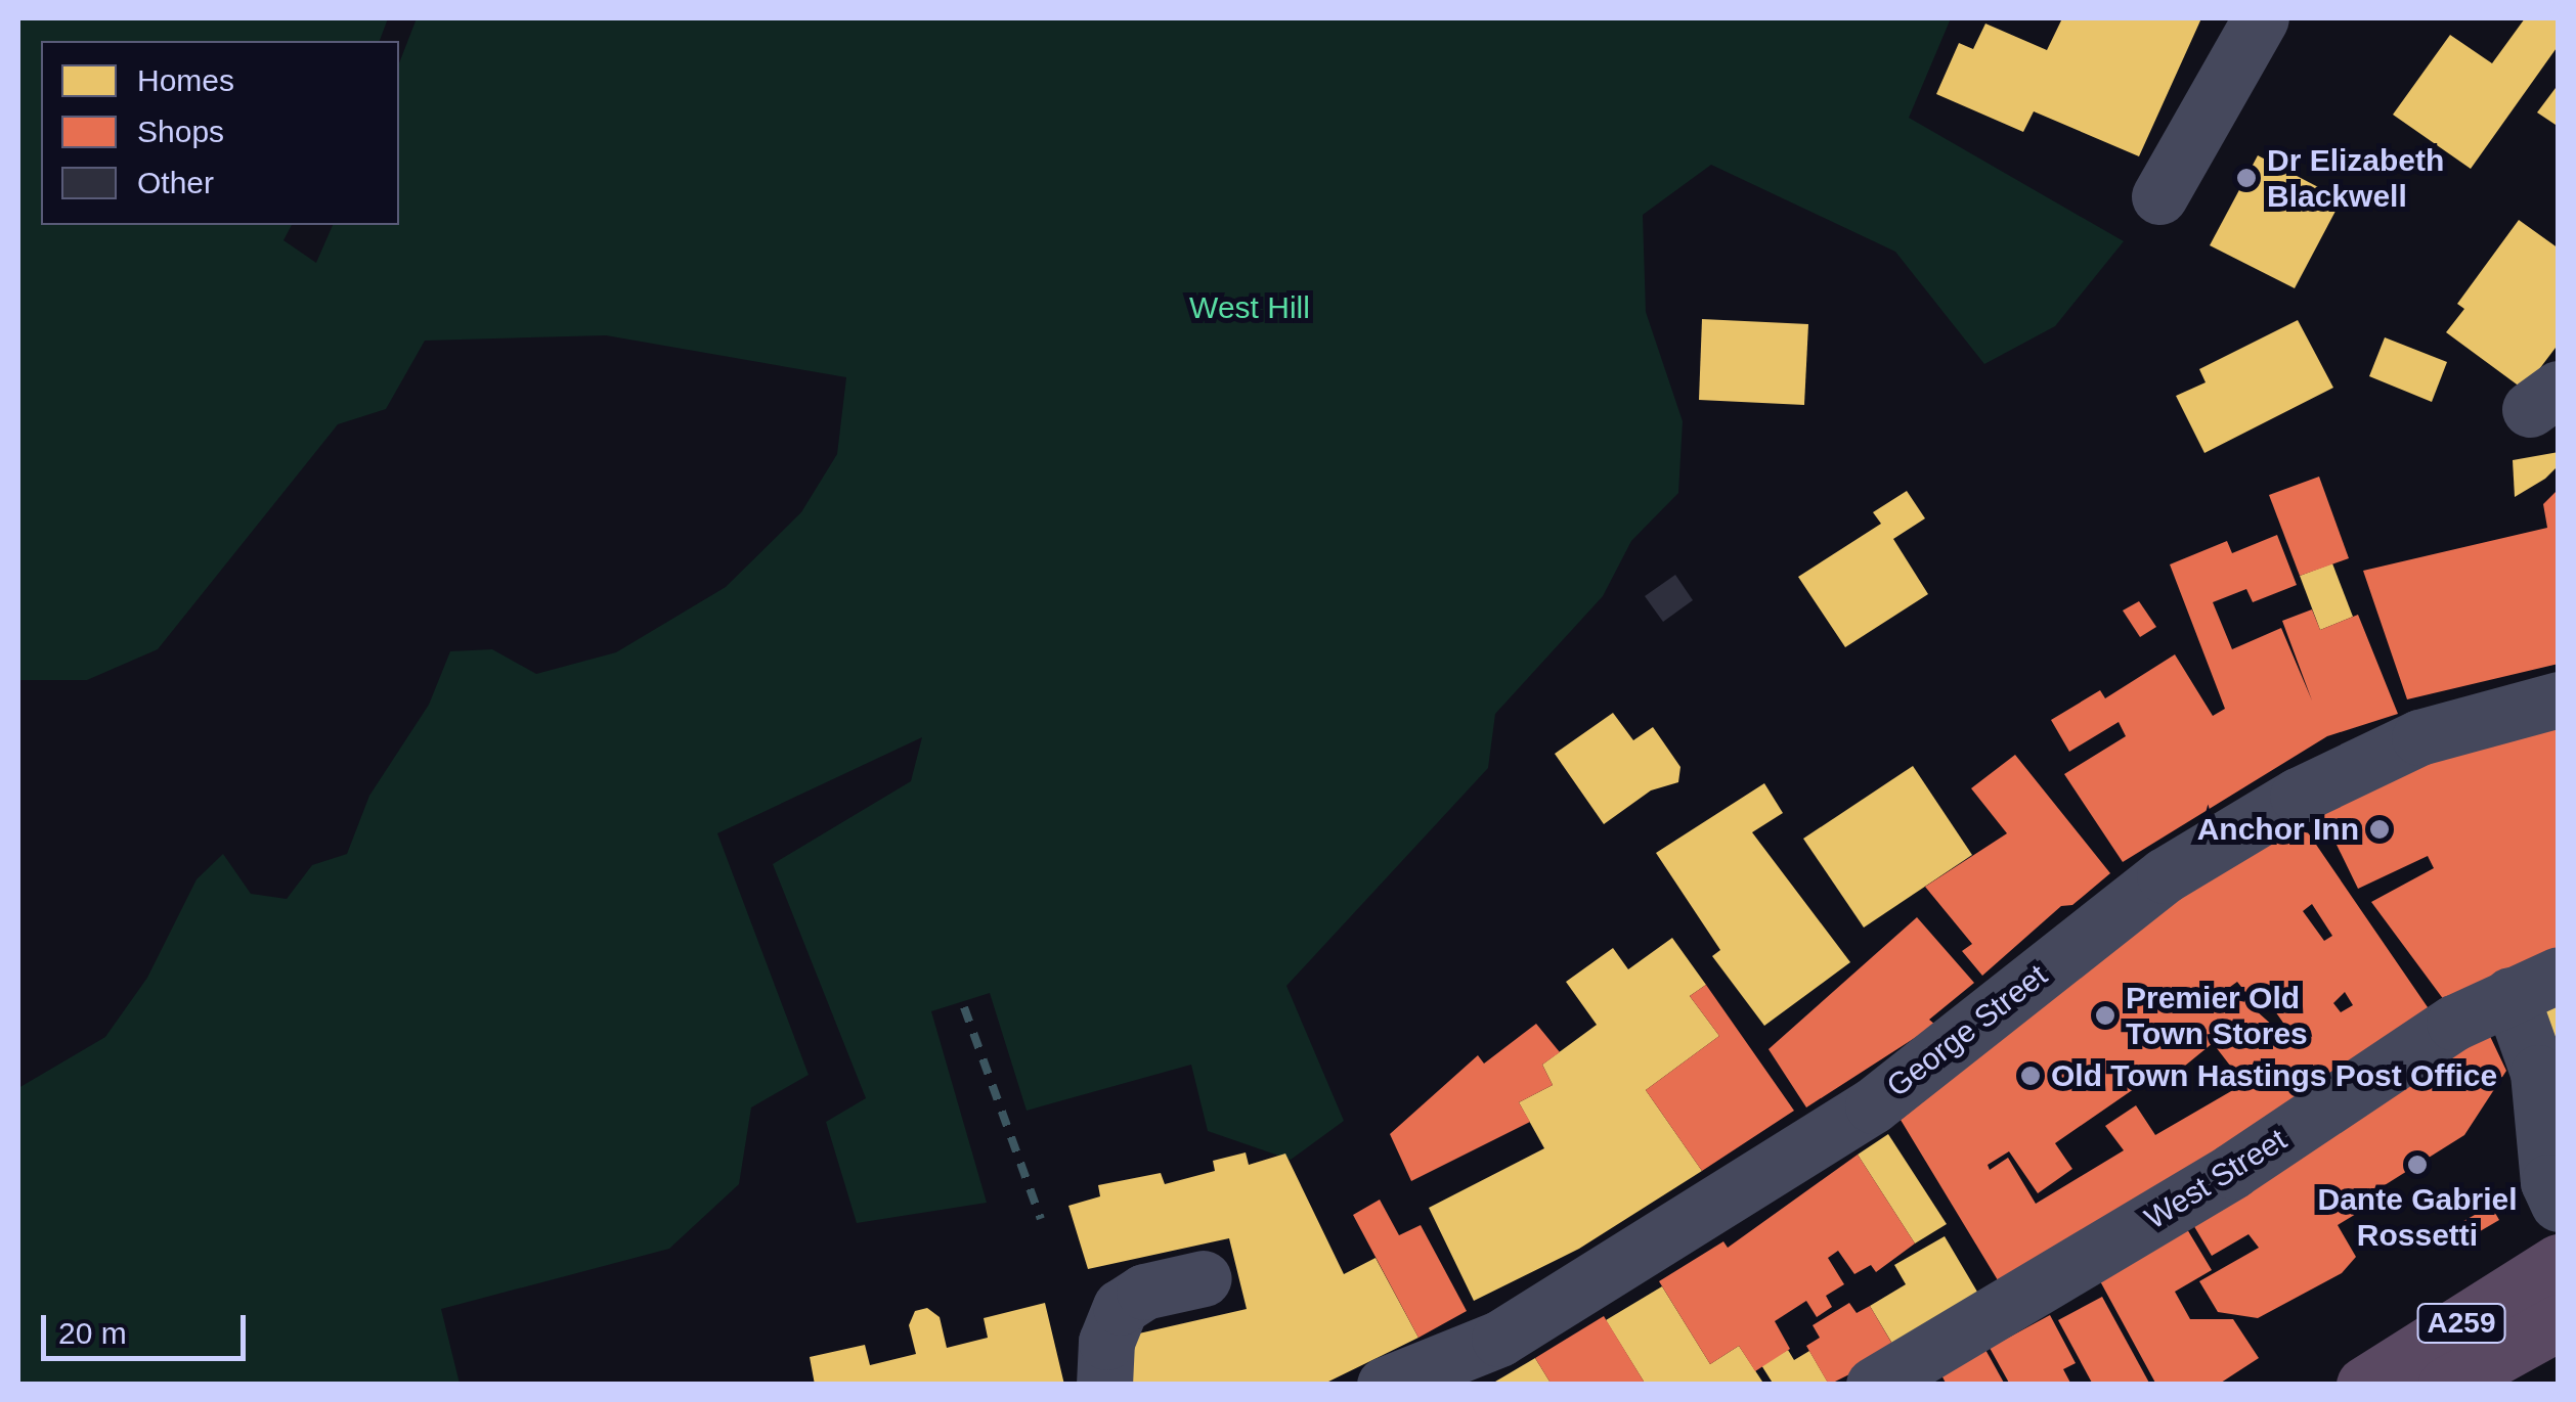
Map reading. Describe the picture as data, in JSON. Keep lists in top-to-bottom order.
{
  "streets": {
    "highway": ["A259"],
    "street": ["George Street", "West Street"]
  },
  "parks": ["West Hill"],
  "places": [
    "Dr Elizabeth Blackwell",
    "Anchor Inn",
    "Premier Old Town Stores",
    "Old Town Hastings Post Office",
    "Dante Gabriel Rossetti"
  ],
  "legend": ["Homes", "Shops", "Other"],
  "scale_bar": "20 m"
}
